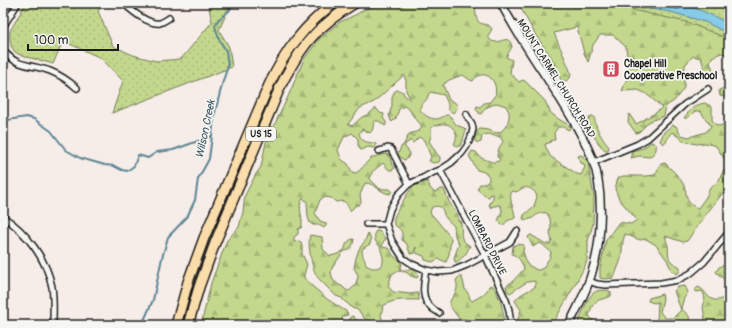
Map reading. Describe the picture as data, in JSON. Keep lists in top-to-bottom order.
{
  "streets": {
    "highway": ["US 15"],
    "main road": ["MOUNT CARMEL CHURCH ROAD"],
    "street": ["LOMBARD DRIVE"]
  },
  "water": ["Wilson Creek"],
  "places": {
    "building": ["Chapel Hill Cooperative Preschool"]
  },
  "scale_bar": "100 m"
}
